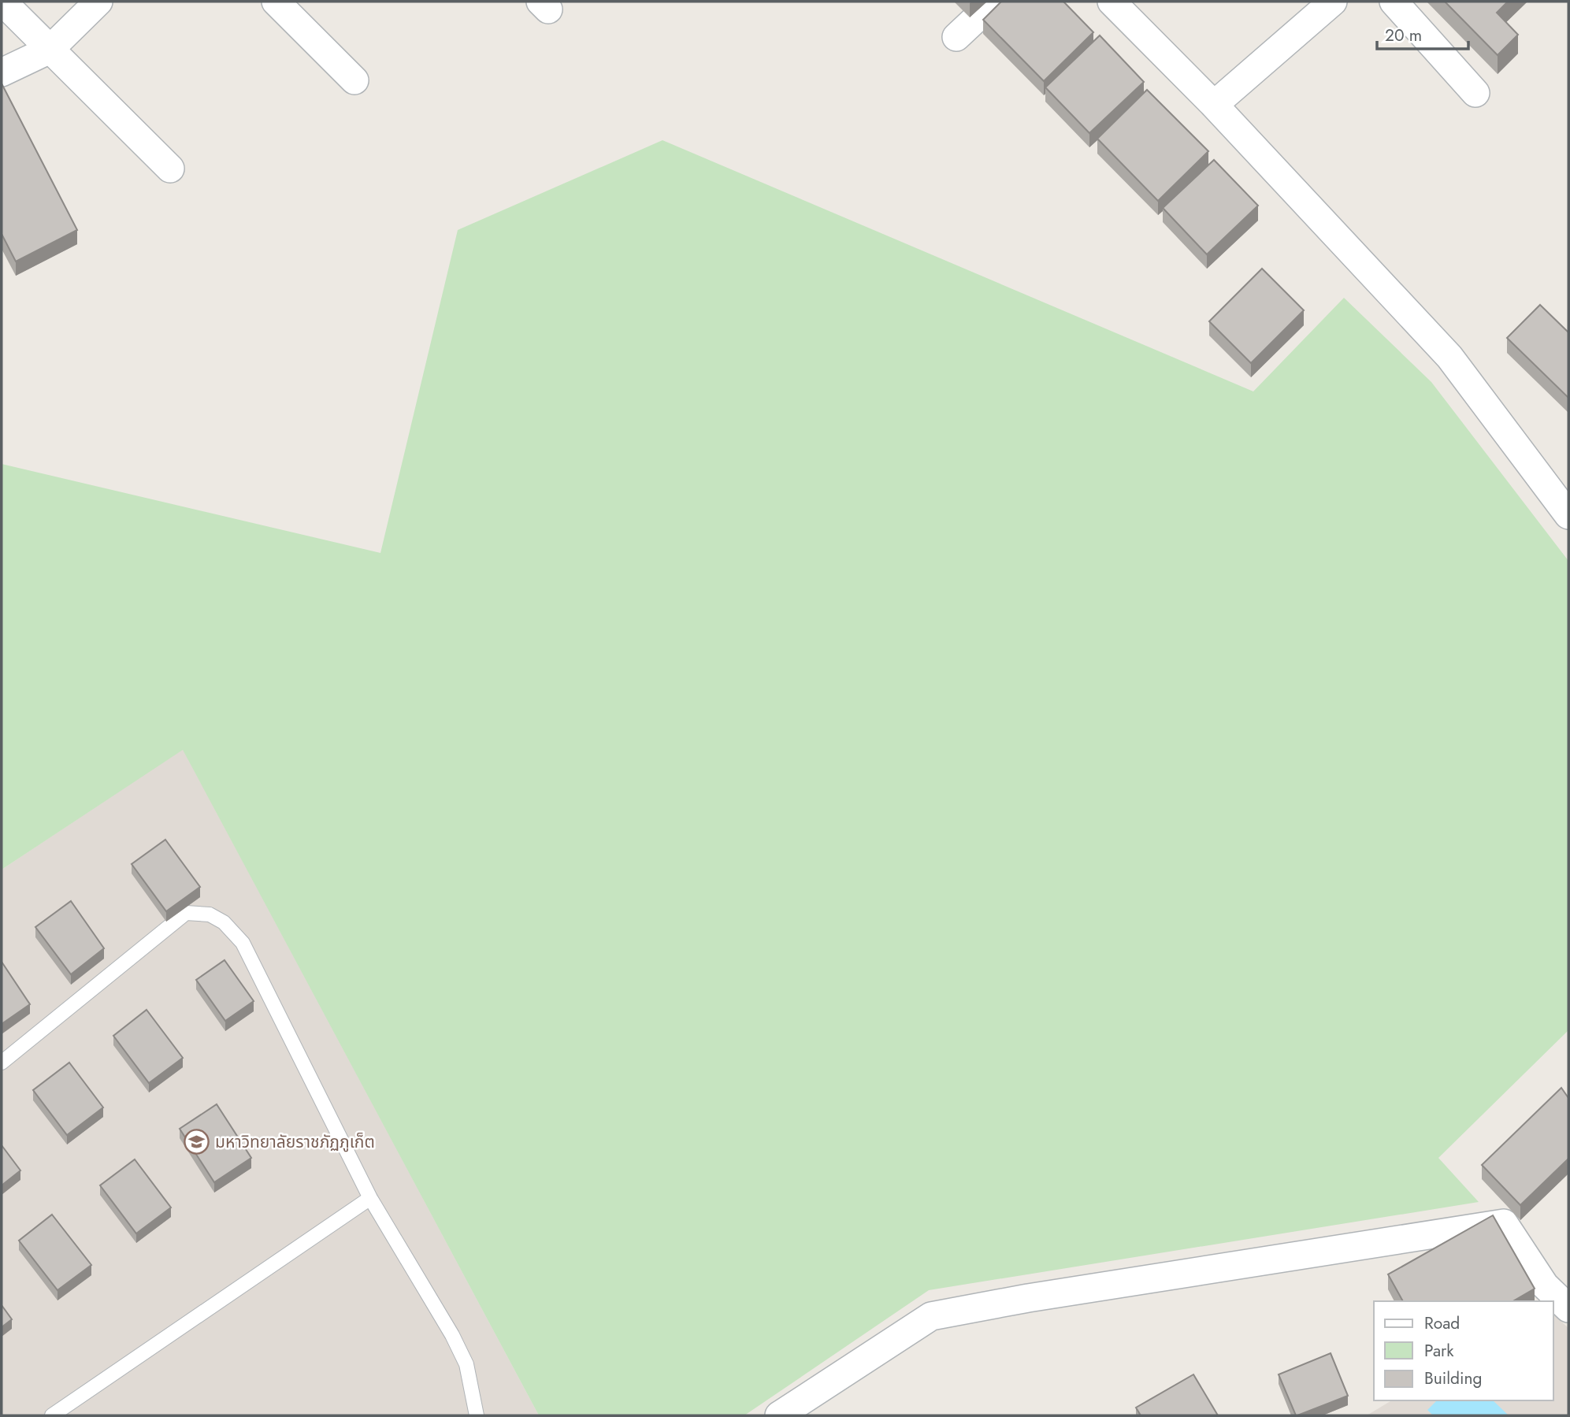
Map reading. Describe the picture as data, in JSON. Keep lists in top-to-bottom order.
{
  "places": {
    "school or university": ["มหาวิทยาลัยราชภัฏภูเก็ต"]
  },
  "legend": ["Road", "Park", "Building"],
  "scale_bar": "20 m"
}
